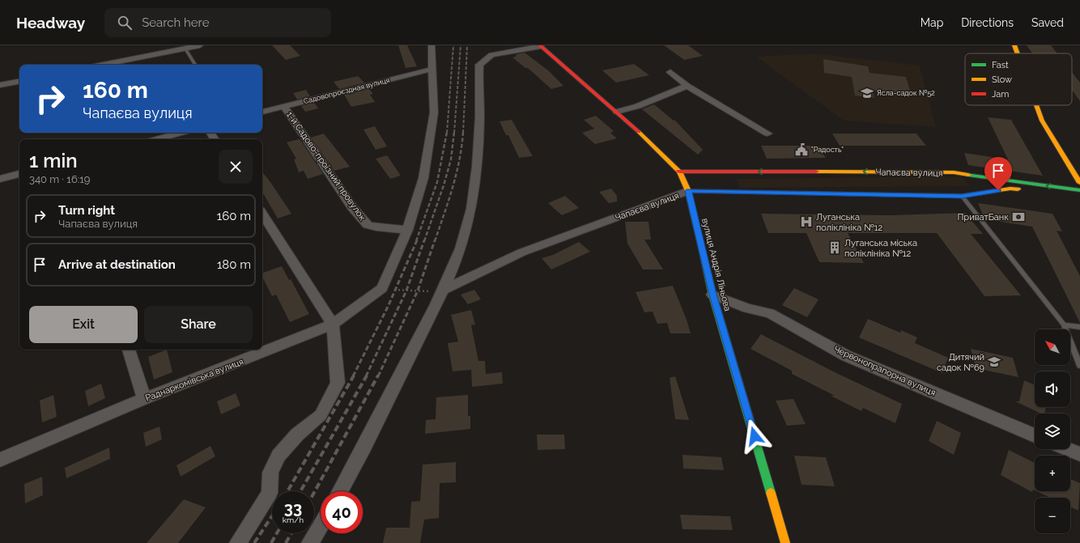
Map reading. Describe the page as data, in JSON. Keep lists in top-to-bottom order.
{
  "streets": {
    "street": [
      "Садовопроєздная вулиця",
      "1-й Садово-проїзний провулок",
      "Чапаєва вулиця",
      "вулиця Андрія Ліньова",
      "Червонопрапорна вулиця",
      "Раднаркомівська вулиця"
    ]
  },
  "crossings": [
    ["Садовопроєздная вулиця", "1-й Садово-проїзний провулок"],
    ["Чапаєва вулиця", "вулиця Андрія Ліньова"],
    ["вулиця Андрія Ліньова", "Червонопрапорна вулиця"]
  ],
  "places": {
    "school or university": ["Ясла-садок №52", "Дитячий садок №69"],
    "public building": ["\"Радость\""],
    "bank": ["ПриватБанк"],
    "hospital": ["Луганська поліклініка №12"],
    "building": ["Луганська міська поліклініка №12"]
  },
  "legend": ["Fast", "Slow", "Jam"],
  "north": "top left",
  "page": {
    "header": "Headway",
    "search": "Search here",
    "nav": ["Map", "Directions", "Saved"],
    "turn": ["160 m", "Чапаєва вулиця"],
    "heading": ["1 min", "340 m · 16:19"],
    "list": [
      {
        "name": "Turn right",
        "note": "Чапаєва вулиця",
        "value": "160 m"
      },
      {
        "name": "Arrive at destination",
        "value": "180 m"
      }
    ],
    "buttons": ["Exit", "Share"],
    "map_buttons": ["+", "−"],
    "speed": "33 km/h",
    "limit": "40"
  }
}
